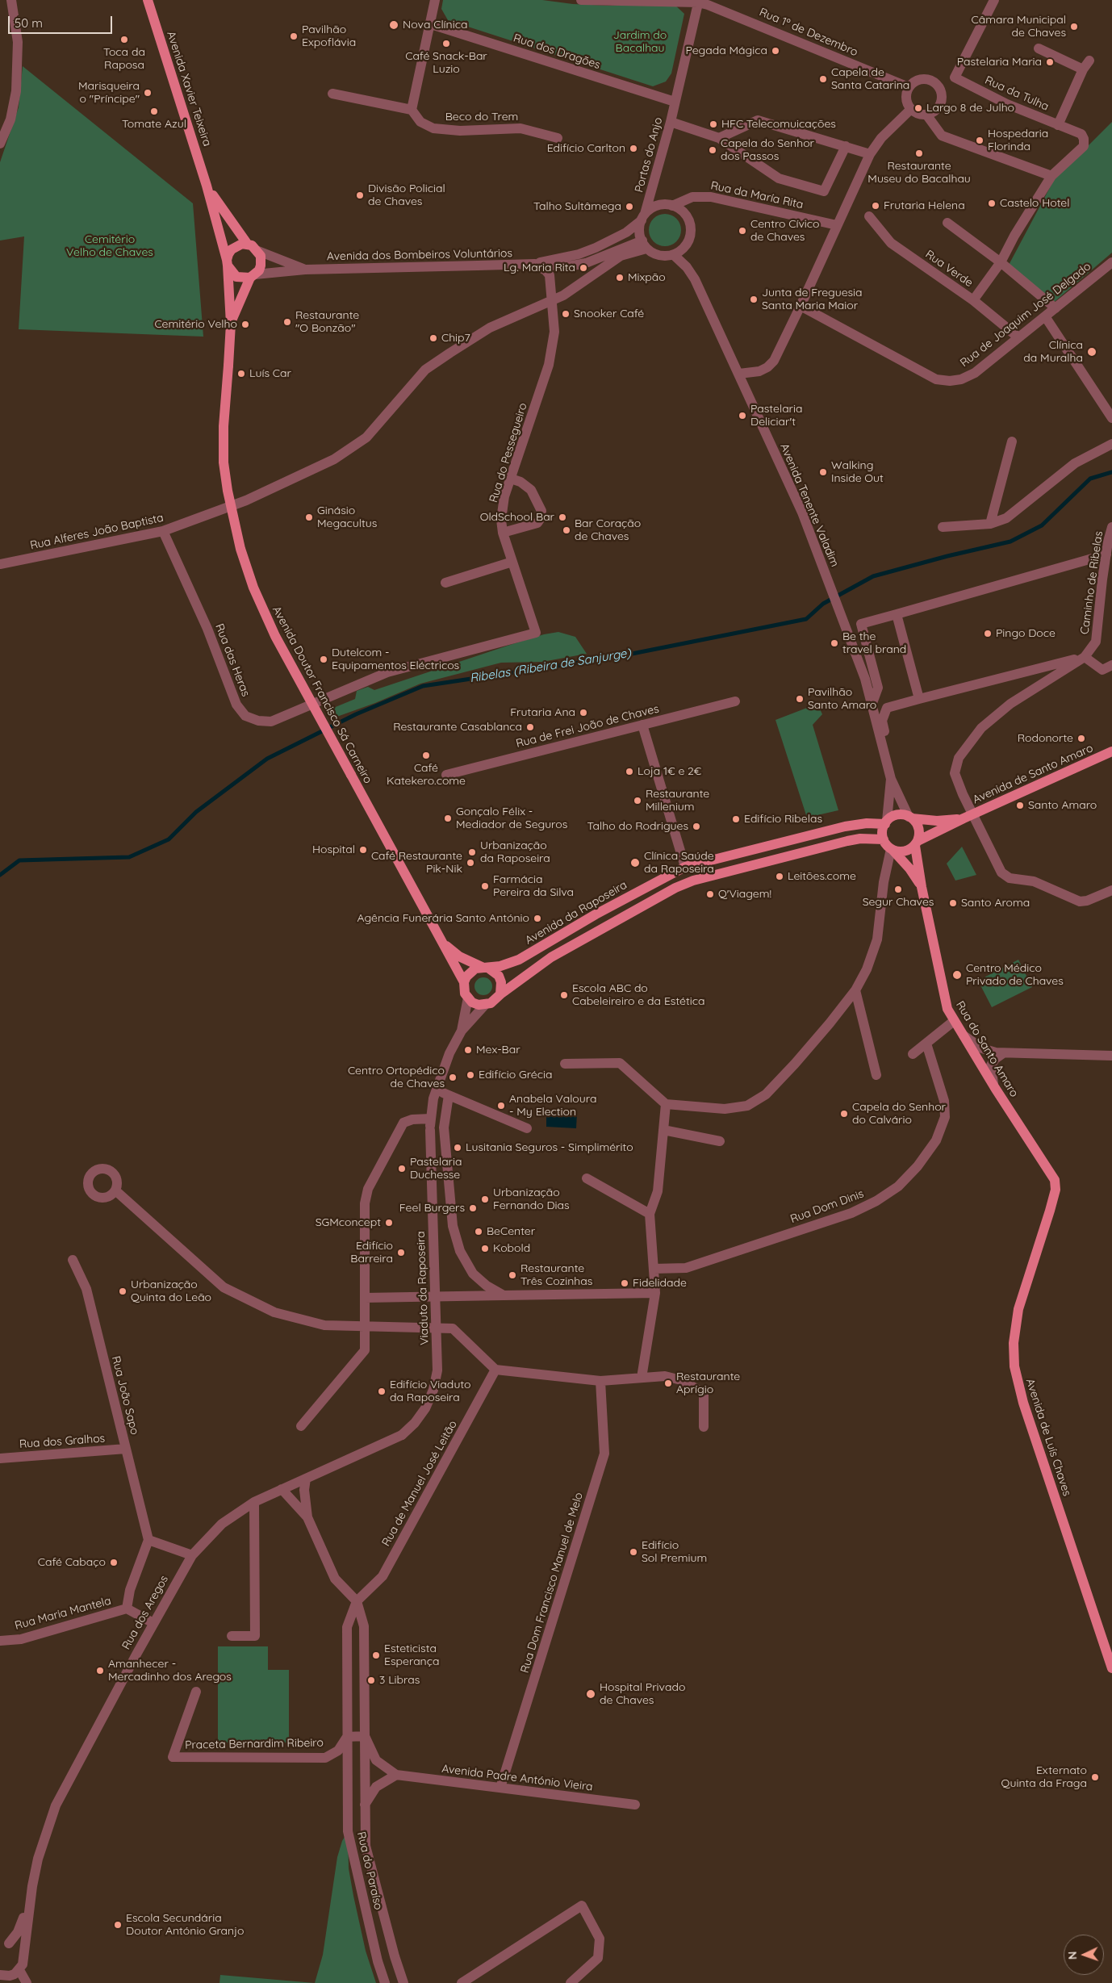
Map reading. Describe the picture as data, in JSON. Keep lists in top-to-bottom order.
{
  "streets": {
    "main road": [
      "Avenida Xavier Teixeira",
      "Avenida Doutor Francisco Sá Carneiro",
      "Avenida de Santo Amaro",
      "Avenida da Raposeira",
      "Rua do Santo Amaro",
      "Avenida de Luís Chaves"
    ],
    "street": [
      "Rua 1º de Dezembro",
      "Rua dos Dragões",
      "Rua da Tulha",
      "Beco do Trem",
      "Portas do Anjo",
      "Rua da María Rita",
      "Avenida dos Bombeiros Voluntários",
      "Rua Verde",
      "Rua de Joaquim José Delgado",
      "Rua do Pessegueiro",
      "Avenida Tenente Valadim",
      "Rua Alferes João Baptista",
      "Caminho de Ribelas",
      "Rua das Heras",
      "Rua de Frei João de Chaves",
      "Rua Dom Dinis",
      "Viaduto da Raposeira",
      "Rua João Sapo",
      "Rua dos Gralhos",
      "Rua de Manuel José Leitão",
      "Rua Dom Francisco Manuel de Melo",
      "Rua dos Aregos",
      "Rua Maria Mantela",
      "Praceta Bernardim Ribeiro",
      "Avenida Padre António Vieira",
      "Rua do Paraíso"
    ]
  },
  "crossings": [
    ["Rua 1º de Dezembro", "Portas do Anjo"],
    ["Rua dos Dragões", "Portas do Anjo"],
    ["Avenida Xavier Teixeira", "Avenida dos Bombeiros Voluntários"],
    ["Avenida Xavier Teixeira", "Avenida Doutor Francisco Sá Carneiro"],
    ["Portas do Anjo", "Rua da María Rita"],
    ["Portas do Anjo", "Avenida dos Bombeiros Voluntários"],
    ["Portas do Anjo", "Avenida Tenente Valadim"],
    ["Portas do Anjo", "Rua Alferes João Baptista"],
    ["Rua da María Rita", "Avenida dos Bombeiros Voluntários"],
    ["Rua da María Rita", "Avenida Tenente Valadim"],
    ["Rua da María Rita", "Rua Alferes João Baptista"],
    ["Avenida dos Bombeiros Voluntários", "Rua do Pessegueiro"],
    ["Avenida dos Bombeiros Voluntários", "Avenida Tenente Valadim"],
    ["Avenida dos Bombeiros Voluntários", "Rua Alferes João Baptista"],
    ["Avenida dos Bombeiros Voluntários", "Avenida Doutor Francisco Sá Carneiro"],
    ["Rua Verde", "Rua de Joaquim José Delgado"],
    ["Rua do Pessegueiro", "Rua Alferes João Baptista"],
    ["Rua do Pessegueiro", "Rua das Heras"],
    ["Avenida Tenente Valadim", "Rua Alferes João Baptista"],
    ["Avenida Tenente Valadim", "Avenida de Santo Amaro"],
    ["Avenida Tenente Valadim", "Avenida da Raposeira"],
    ["Avenida Tenente Valadim", "Rua do Santo Amaro"],
    ["Rua Alferes João Baptista", "Rua das Heras"],
    ["Caminho de Ribelas", "Avenida de Santo Amaro"],
    ["Avenida Doutor Francisco Sá Carneiro", "Avenida da Raposeira"],
    ["Avenida de Santo Amaro", "Avenida da Raposeira"],
    ["Avenida de Santo Amaro", "Rua do Santo Amaro"],
    ["Avenida da Raposeira", "Rua do Santo Amaro"],
    ["Rua do Santo Amaro", "Avenida de Luís Chaves"],
    ["Viaduto da Raposeira", "Rua do Paraíso"],
    ["Rua João Sapo", "Rua dos Gralhos"],
    ["Rua de Manuel José Leitão", "Rua do Paraíso"],
    ["Rua Dom Francisco Manuel de Melo", "Avenida Padre António Vieira"],
    ["Rua dos Aregos", "Rua Maria Mantela"],
    ["Rua dos Aregos", "Rua do Paraíso"],
    ["Praceta Bernardim Ribeiro", "Rua do Paraíso"]
  ],
  "water": ["Ribelas (Ribeira de Sanjurge)"],
  "parks": ["Jardim do Bacalhau", "Cemitério Velho de Chaves"],
  "places": [
    "Nova Clínica",
    "Câmara Municipal de Chaves",
    "Pavilhão Expoflávia",
    "Toca da Raposa",
    "Café Snack-Bar Luzio",
    "Pegada Mágica",
    "Pastelaria Maria",
    "Capela de Santa Catarina",
    "Marisqueira o \"Príncipe\"",
    "Largo 8 de Julho",
    "Tomate Azul",
    "HFC Telecomuicações",
    "Hospedaria Florinda",
    "Edifício Carlton",
    "Capela do Senhor dos Passos",
    "Restaurante Museu do Bacalhau",
    "Divisão Policial de Chaves",
    "Castelo Hotel",
    "Frutaria Helena",
    "Talho Sultâmega",
    "Centro Cívico de Chaves",
    "Lg. Maria Rita",
    "Mixpão",
    "Junta de Freguesia Santa Maria Maior",
    "Snooker Café",
    "Restaurante \"O Bonzão\"",
    "Cemitério Velho",
    "Chip7",
    "Clínica da Muralha",
    "Luís Car",
    "Pastelaria Deliciar't",
    "Walking Inside Out",
    "Ginásio Megacultus",
    "OldSchool Bar",
    "Bar Coração de Chaves",
    "Pingo Doce",
    "Be the travel brand",
    "Dutelcom - Equipamentos Eléctricos",
    "Pavilhão Santo Amaro",
    "Frutaria Ana",
    "Restaurante Casablanca",
    "Rodonorte",
    "Café Katekero.come",
    "Loja 1€ e 2€",
    "Restaurante Millenium",
    "Santo Amaro",
    "Gonçalo Félix - Mediador de Seguros",
    "Edifício Ribelas",
    "Talho do Rodrigues",
    "Hospital",
    "Urbanização da Raposeira",
    "Café Restaurante Pik-Nik",
    "Clínica Saúde da Raposeira",
    "Leitões.come",
    "Farmácia Pereira da Silva",
    "Segur Chaves",
    "Q'Viagem!",
    "Santo Aroma",
    "Agência Funerária Santo António",
    "Centro Médico Privado de Chaves",
    "Escola ABC do Cabeleireiro e da Estética",
    "Mex-Bar",
    "Edifício Grécia",
    "Centro Ortopédico de Chaves",
    "Anabela Valoura - My Election",
    "Capela do Senhor do Calvário",
    "Lusitania Seguros - Simplimérito",
    "Pastelaria Duchesse",
    "Urbanização Fernando Dias",
    "Feel Burgers",
    "SGMconcept",
    "BeCenter",
    "Kobold",
    "Edifício Barreira",
    "Restaurante Três Cozinhas",
    "Fidelidade",
    "Urbanização Quinta do Leão",
    "Restaurante Aprígio",
    "Edifício Viaduto da Raposeira",
    "Edifício Sol Premium",
    "Café Cabaço",
    "Esteticista Esperança",
    "Amanhecer - Mercadinho dos Aregos",
    "3 Libras",
    "Hospital Privado de Chaves",
    "Externato Quinta da Fraga",
    "Escola Secundária Doutor António Granjo"
  ],
  "scale_bar": "50 m",
  "north": "left"
}
